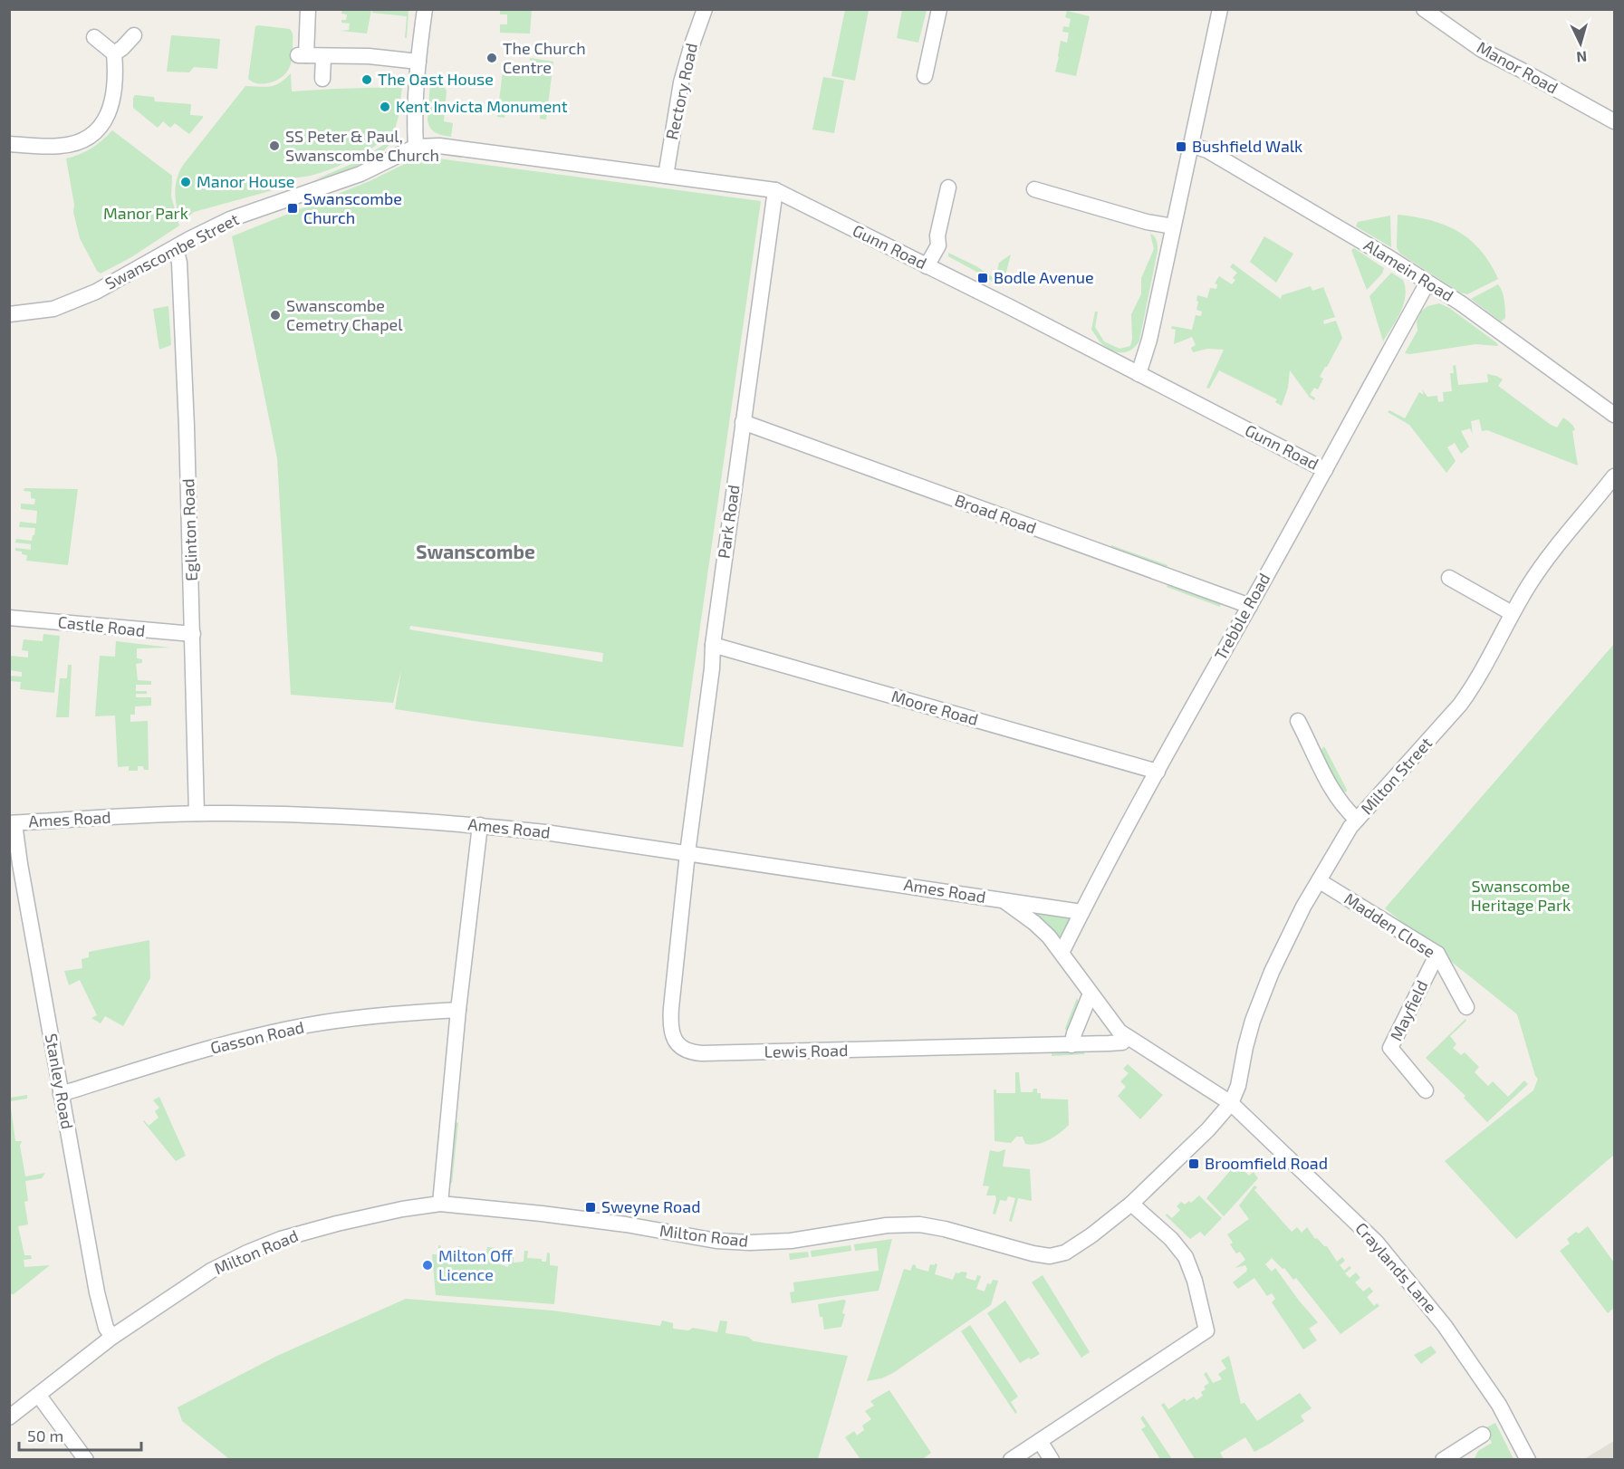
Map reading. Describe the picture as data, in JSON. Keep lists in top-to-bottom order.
{
  "streets": {
    "street": [
      "Manor Road",
      "Rectory Road",
      "Gunn Road",
      "Swanscombe Street",
      "Alamein Road",
      "Broad Road",
      "Park Road",
      "Eglinton Road",
      "Trebble Road",
      "Castle Road",
      "Moore Road",
      "Milton Street",
      "Ames Road",
      "Madden Close",
      "Mayfield",
      "Gasson Road",
      "Lewis Road",
      "Stanley Road",
      "Milton Road",
      "Craylands Lane"
    ]
  },
  "crossings": [
    ["Rectory Road", "Gunn Road"],
    ["Gunn Road", "Swanscombe Street"],
    ["Gunn Road", "Park Road"],
    ["Gunn Road", "Trebble Road"],
    ["Swanscombe Street", "Eglinton Road"],
    ["Alamein Road", "Trebble Road"],
    ["Broad Road", "Park Road"],
    ["Broad Road", "Trebble Road"],
    ["Park Road", "Moore Road"],
    ["Park Road", "Ames Road"],
    ["Park Road", "Lewis Road"],
    ["Eglinton Road", "Castle Road"],
    ["Eglinton Road", "Ames Road"],
    ["Trebble Road", "Moore Road"],
    ["Trebble Road", "Ames Road"],
    ["Milton Street", "Ames Road"],
    ["Milton Street", "Madden Close"],
    ["Milton Street", "Milton Road"],
    ["Milton Street", "Craylands Lane"],
    ["Ames Road", "Lewis Road"],
    ["Ames Road", "Stanley Road"],
    ["Ames Road", "Milton Road"],
    ["Ames Road", "Craylands Lane"],
    ["Madden Close", "Mayfield"],
    ["Gasson Road", "Stanley Road"],
    ["Stanley Road", "Milton Road"],
    ["Milton Road", "Craylands Lane"]
  ],
  "districts": ["Swanscombe"],
  "parks": ["Manor Park", "Swanscombe Heritage Park"],
  "places": {
    "other": [
      "The Church Centre",
      "The Oast House",
      "Kent Invicta Monument",
      "SS Peter & Paul, Swanscombe Church",
      "Manor House",
      "Swanscombe Cemetry Chapel",
      "Milton Off Licence"
    ],
    "transit": [
      "Bushfield Walk",
      "Swanscombe Church",
      "Bodle Avenue",
      "Broomfield Road",
      "Sweyne Road"
    ]
  },
  "scale_bar": "50 m",
  "north": "bottom"
}
